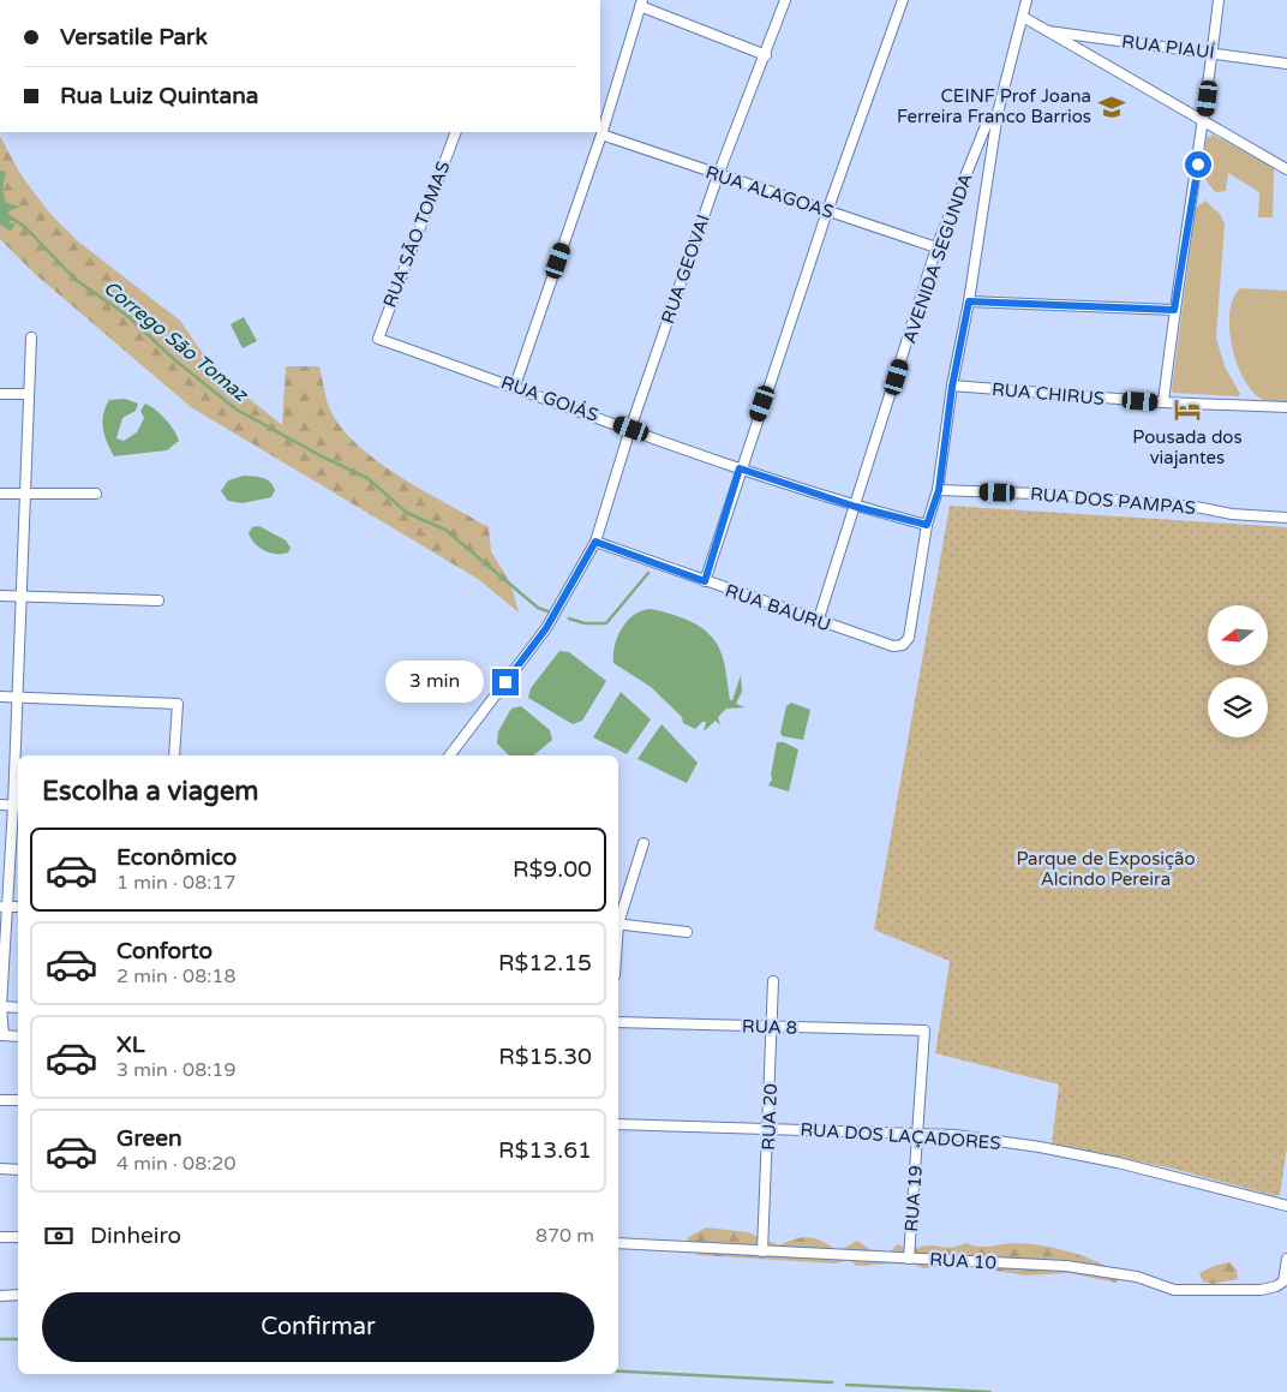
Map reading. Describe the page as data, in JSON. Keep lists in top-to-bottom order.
{
  "streets": {
    "street": [
      "RUA PIAUÍ",
      "RUA ALAGOAS",
      "RUA SÃO TOMAS",
      "AVENIDA SEGUNDA",
      "RUA GEOVAI",
      "RUA CHIRUS",
      "RUA GOIÁS",
      "RUA DOS PAMPAS",
      "RUA BAURU",
      "RUA 8",
      "RUA 20",
      "RUA DOS LAÇADORES",
      "RUA 19",
      "RUA 10"
    ]
  },
  "crossings": [
    ["RUA ALAGOAS", "AVENIDA SEGUNDA"],
    ["RUA ALAGOAS", "RUA GEOVAI"],
    ["RUA SÃO TOMAS", "RUA GOIÁS"],
    ["AVENIDA SEGUNDA", "RUA GOIÁS"],
    ["AVENIDA SEGUNDA", "RUA BAURU"],
    ["RUA GEOVAI", "RUA GOIÁS"],
    ["RUA GEOVAI", "RUA BAURU"],
    ["RUA GOIÁS", "RUA BAURU"],
    ["RUA 8", "RUA 20"],
    ["RUA 8", "RUA 19"],
    ["RUA 20", "RUA DOS LAÇADORES"],
    ["RUA 20", "RUA 10"],
    ["RUA DOS LAÇADORES", "RUA 19"],
    ["RUA 19", "RUA 10"]
  ],
  "water": ["Corrego São Tomaz"],
  "parks": ["Parque de Exposição Alcindo Pereira"],
  "places": {
    "school or university": ["CEINF Prof Joana Ferreira Franco Barrios"],
    "hotel": ["Pousada dos viajantes"]
  },
  "north": "left",
  "page": {
    "banner": ["Versatile Park", "Rua Luiz Quintana"],
    "bubble": "3 min",
    "heading": "Escolha a viagem",
    "list": [
      {
        "name": "Econômico",
        "note": "1 min · 08:17",
        "value": "R$9.00"
      },
      {
        "name": "Conforto",
        "note": "2 min · 08:18",
        "value": "R$12.15"
      },
      {
        "name": "XL",
        "note": "3 min · 08:19",
        "value": "R$15.30"
      },
      {
        "name": "Green",
        "note": "4 min · 08:20",
        "value": "R$13.61"
      }
    ],
    "pay": ["Dinheiro", "870 m"],
    "buttons": "Confirmar"
  }
}
